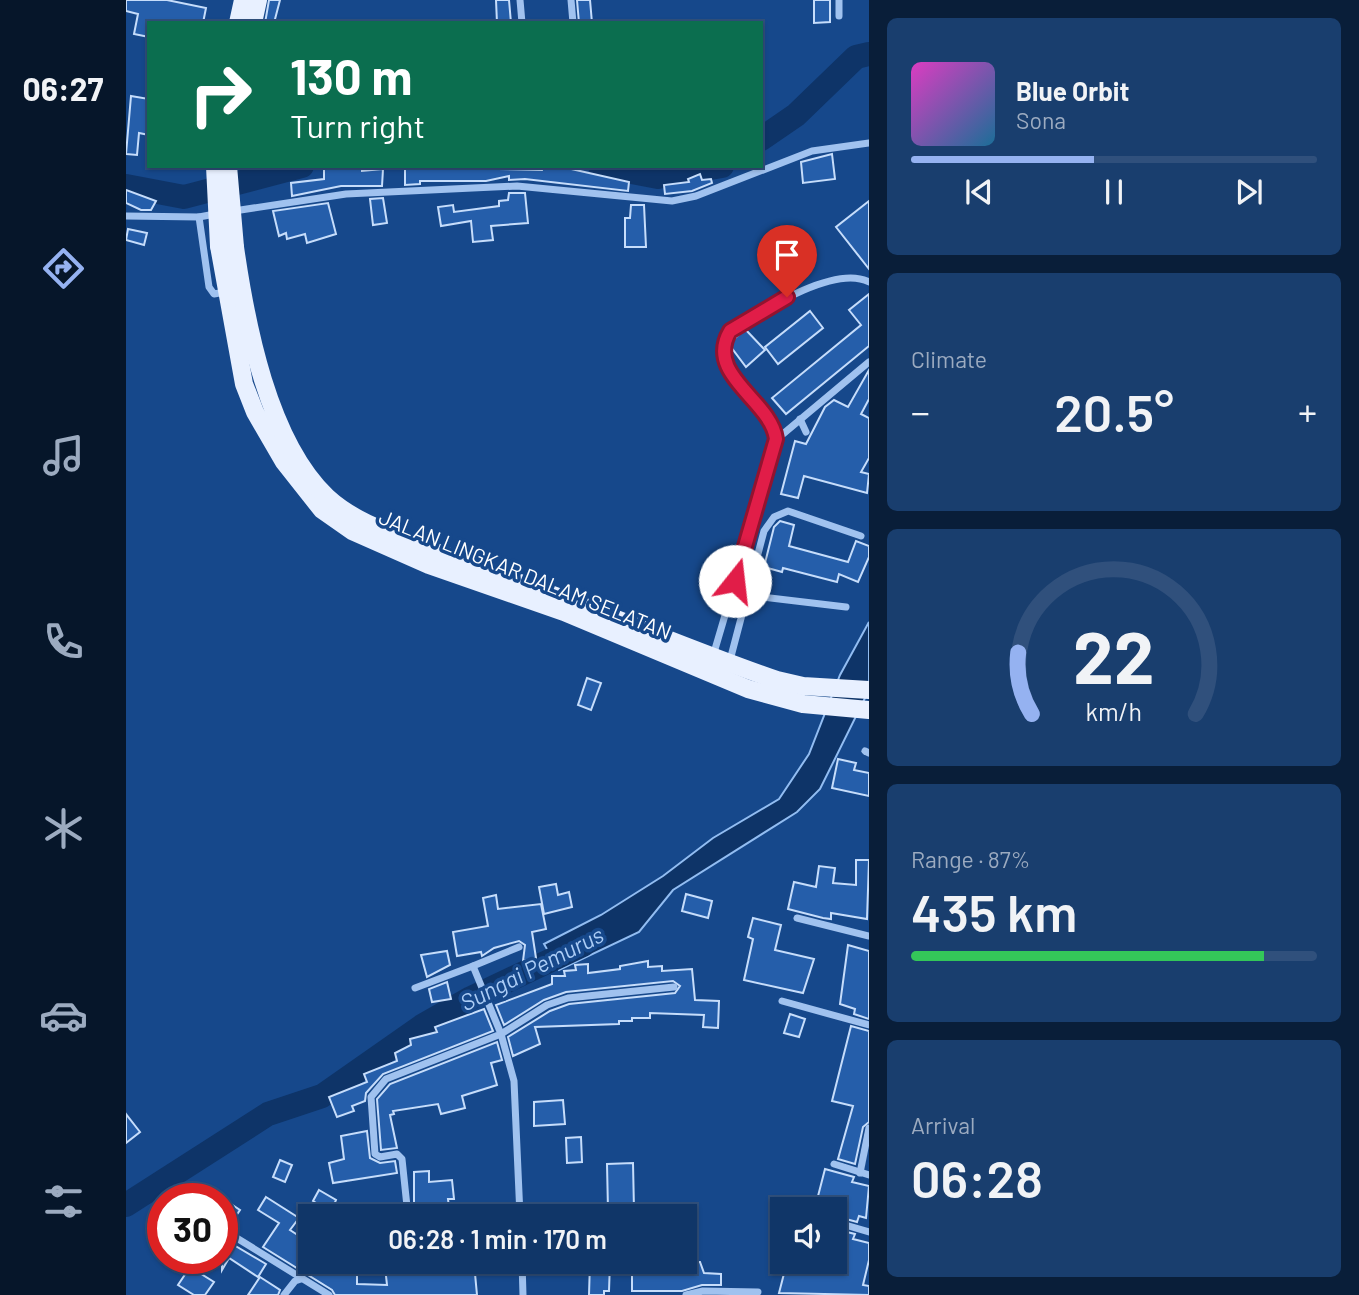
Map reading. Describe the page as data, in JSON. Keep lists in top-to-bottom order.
{
  "streets": {
    "main road": ["JALAN LINGKAR DALAM SELATAN"]
  },
  "water": ["Sungai Pemurus"],
  "page": {
    "tabs": "06:27",
    "turn": ["130 m", "Turn right"],
    "song": ["Blue Orbit", "Sona"],
    "tile": [
      "Climate",
      ["Range · 87%", "435 km"],
      ["Arrival", "06:28"]
    ],
    "heat": ["−", "20.5°", "+"],
    "limit": "30",
    "trip": "06:28 · 1 min · 170 m",
    "gauge": ["22", "km/h"]
  }
}
